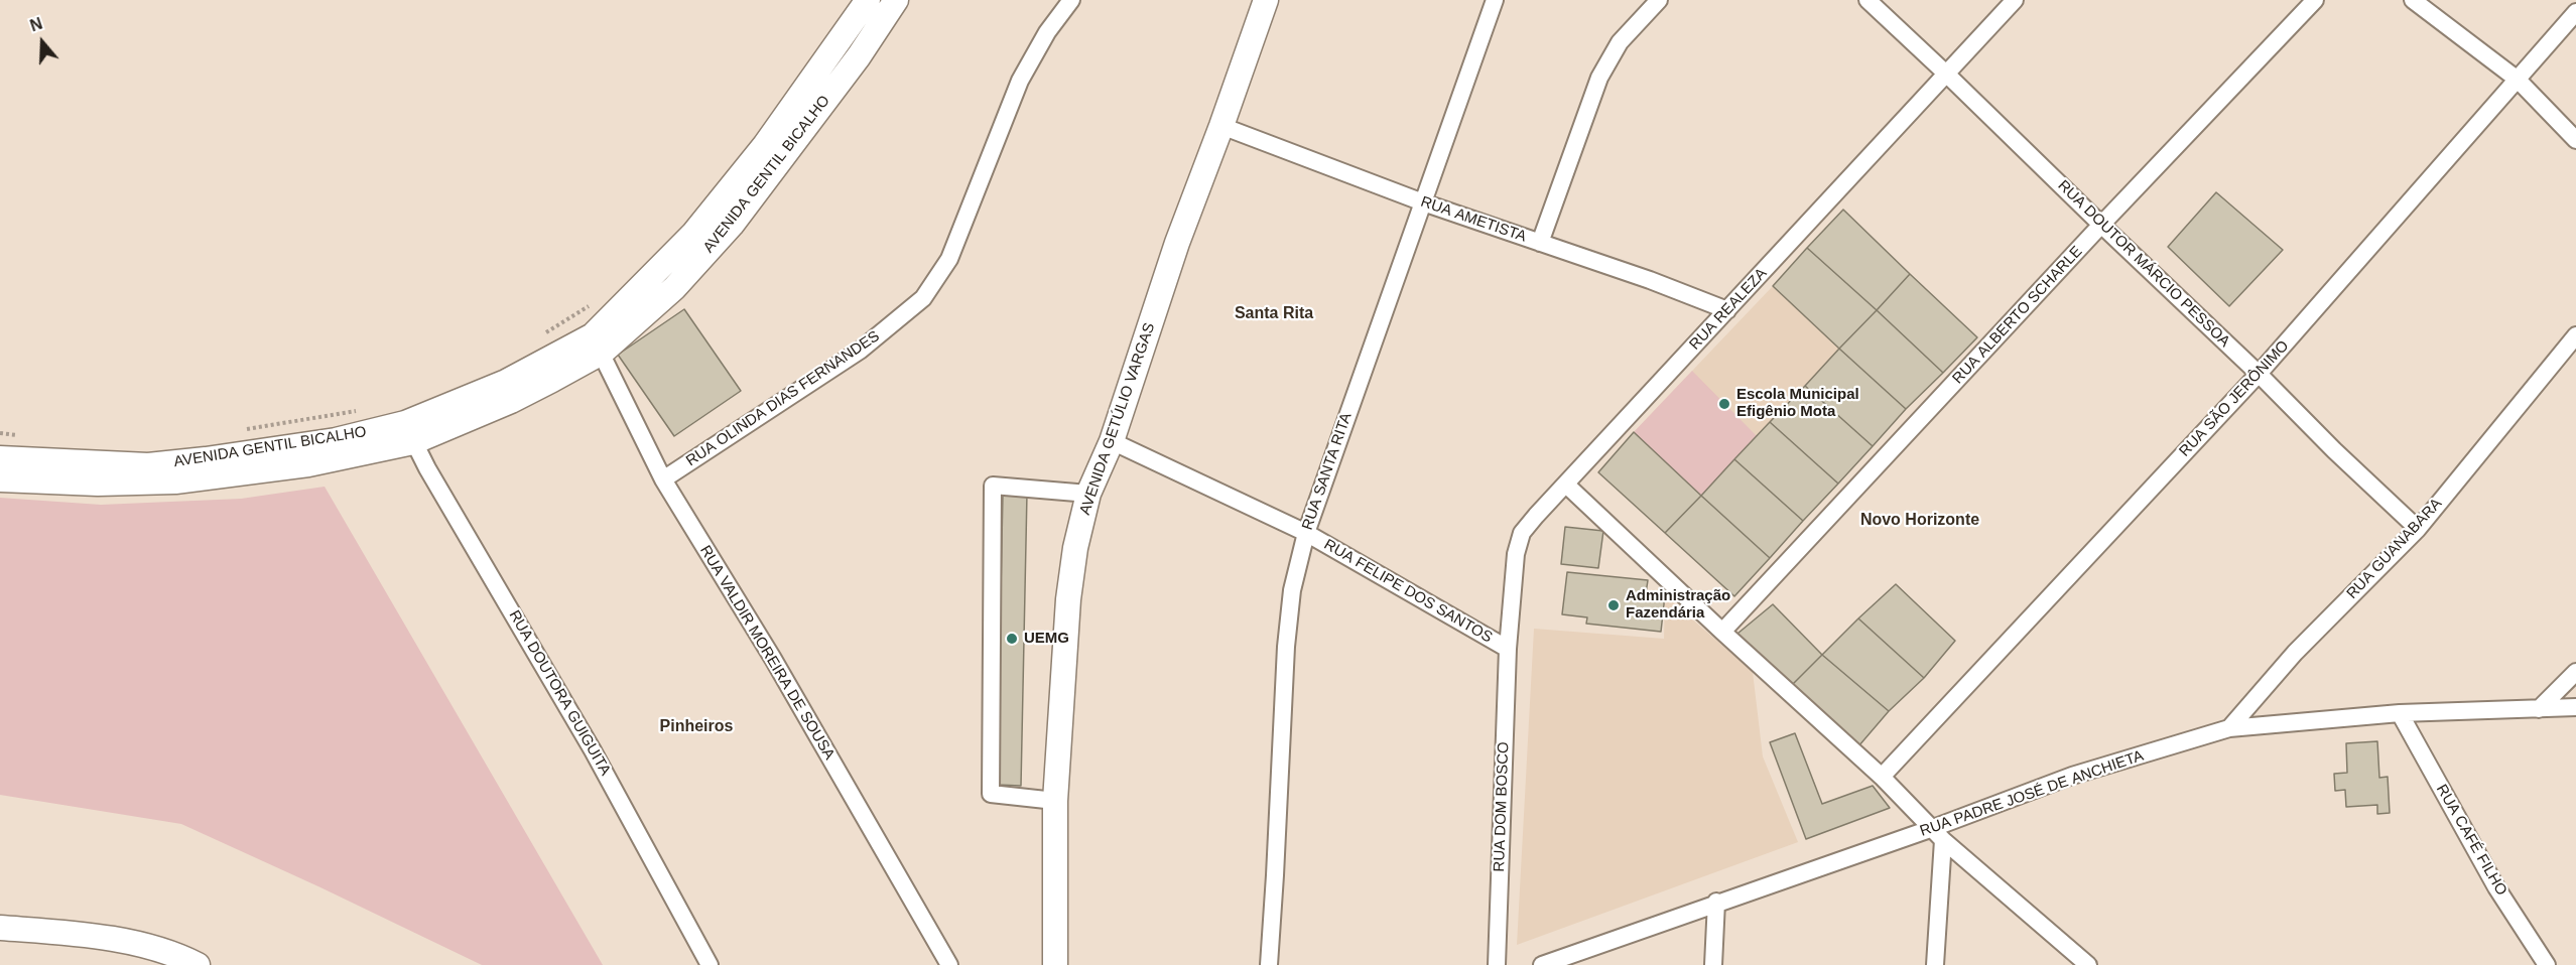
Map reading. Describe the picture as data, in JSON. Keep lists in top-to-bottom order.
{
  "streets": {
    "main road": ["AVENIDA GENTIL BICALHO", "AVENIDA GETÚLIO VARGAS"],
    "street": [
      "RUA AMETISTA",
      "RUA DOUTOR MÁRCIO PESSOA",
      "RUA REALEZA",
      "RUA ALBERTO SCHARLE",
      "RUA OLINDA DIAS FERNANDES",
      "RUA SÃO JERÔNIMO",
      "RUA SANTA RITA",
      "RUA GUANABARA",
      "RUA FELIPE DOS SANTOS",
      "RUA VALDIR MOREIRA DE SOUSA",
      "RUA DOUTORA GUIGUITA",
      "RUA PADRE JOSÉ DE ANCHIETA",
      "RUA DOM BOSCO",
      "RUA CAFÉ FILHO"
    ]
  },
  "crossings": [
    ["AVENIDA GENTIL BICALHO", "RUA VALDIR MOREIRA DE SOUSA"],
    ["AVENIDA GENTIL BICALHO", "RUA DOUTORA GUIGUITA"],
    ["RUA AMETISTA", "RUA REALEZA"],
    ["RUA AMETISTA", "AVENIDA GETÚLIO VARGAS"],
    ["RUA AMETISTA", "RUA SANTA RITA"],
    ["RUA DOUTOR MÁRCIO PESSOA", "RUA REALEZA"],
    ["RUA DOUTOR MÁRCIO PESSOA", "RUA ALBERTO SCHARLE"],
    ["RUA DOUTOR MÁRCIO PESSOA", "RUA SÃO JERÔNIMO"],
    ["RUA DOUTOR MÁRCIO PESSOA", "RUA GUANABARA"],
    ["RUA REALEZA", "RUA FELIPE DOS SANTOS"],
    ["RUA REALEZA", "RUA DOM BOSCO"],
    ["RUA OLINDA DIAS FERNANDES", "RUA VALDIR MOREIRA DE SOUSA"],
    ["AVENIDA GETÚLIO VARGAS", "RUA FELIPE DOS SANTOS"],
    ["RUA SANTA RITA", "RUA FELIPE DOS SANTOS"],
    ["RUA GUANABARA", "RUA PADRE JOSÉ DE ANCHIETA"],
    ["RUA FELIPE DOS SANTOS", "RUA DOM BOSCO"],
    ["RUA PADRE JOSÉ DE ANCHIETA", "RUA CAFÉ FILHO"]
  ],
  "districts": ["Santa Rita", "Novo Horizonte", "Pinheiros"],
  "places": ["Escola Municipal Efigênio Mota", "Administração Fazendária", "UEMG"],
  "north": "top"
}
